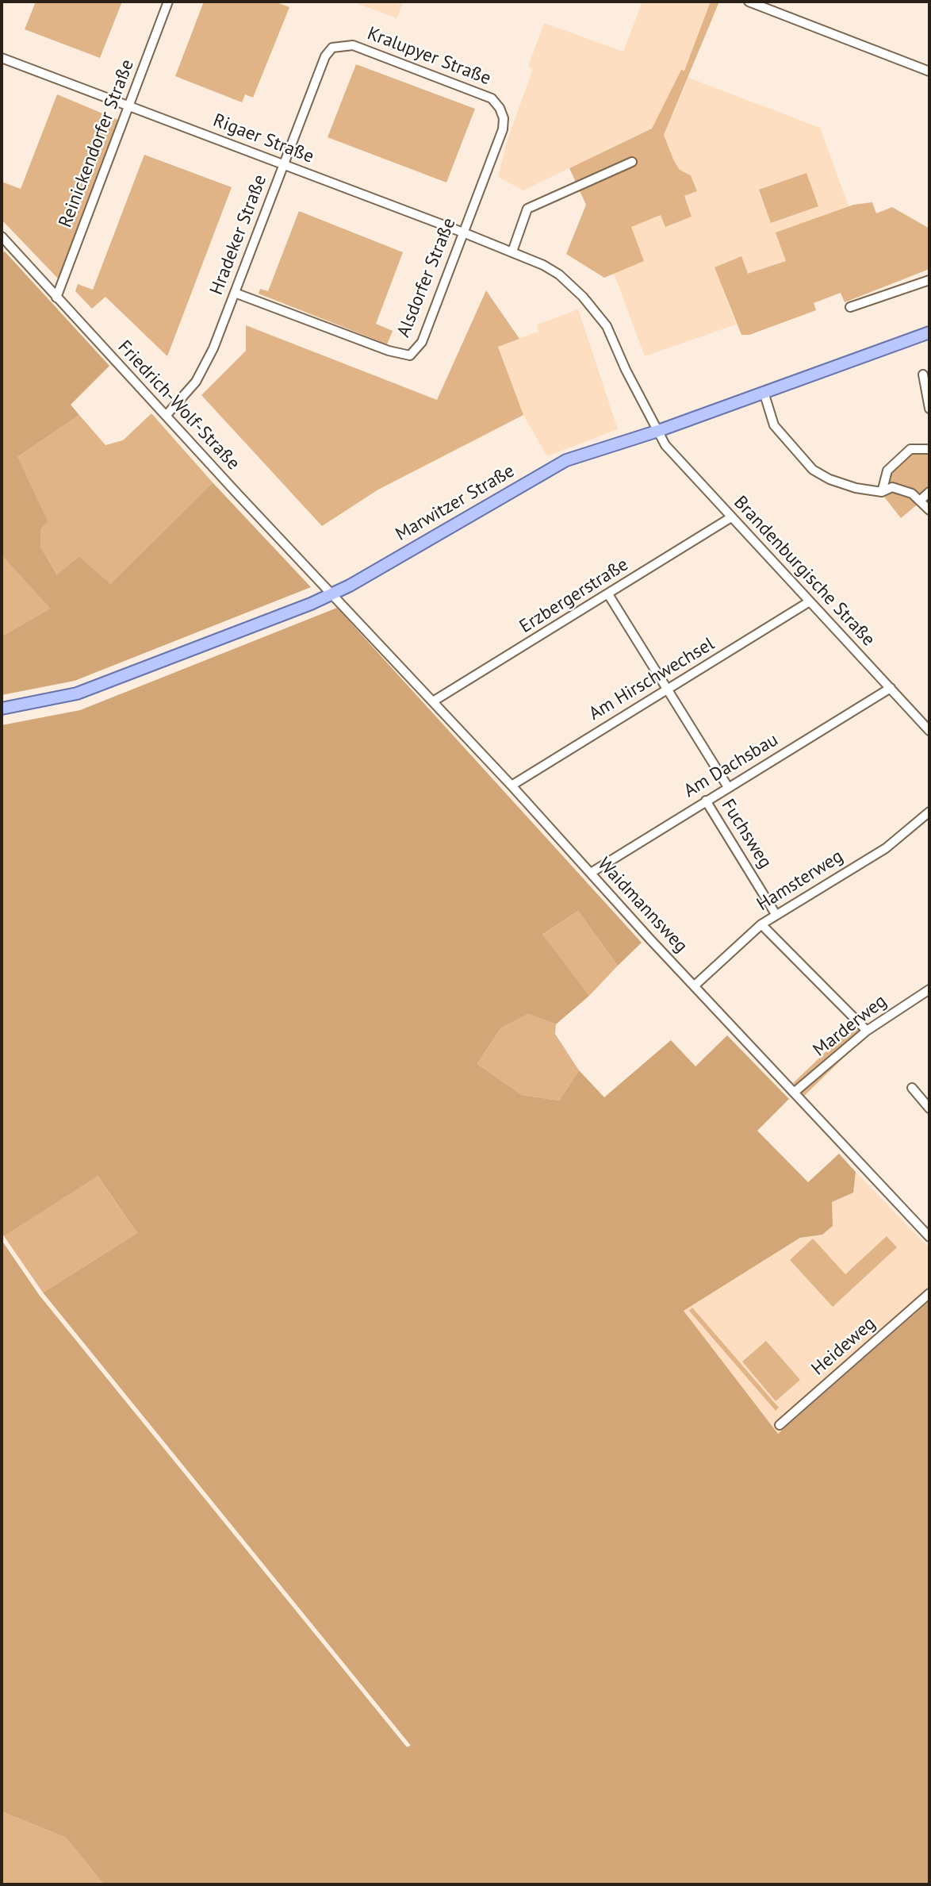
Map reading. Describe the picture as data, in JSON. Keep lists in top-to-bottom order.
{
  "streets": {
    "main road": ["Marwitzer Straße"],
    "street": [
      "Kralupyer Straße",
      "Rigaer Straße",
      "Reinickendorfer Straße",
      "Hradeker Straße",
      "Alsdorfer Straße",
      "Friedrich-Wolf-Straße",
      "Brandenburgische Straße",
      "Erzbergerstraße",
      "Am Hirschwechsel",
      "Am Dachsbau",
      "Fuchsweg",
      "Hamsterweg",
      "Waidmannsweg",
      "Marderweg",
      "Heideweg"
    ]
  },
  "crossings": [
    ["Kralupyer Straße", "Hradeker Straße"],
    ["Kralupyer Straße", "Alsdorfer Straße"],
    ["Rigaer Straße", "Reinickendorfer Straße"],
    ["Rigaer Straße", "Hradeker Straße"],
    ["Rigaer Straße", "Alsdorfer Straße"],
    ["Rigaer Straße", "Marwitzer Straße"],
    ["Rigaer Straße", "Brandenburgische Straße"],
    ["Reinickendorfer Straße", "Friedrich-Wolf-Straße"],
    ["Hradeker Straße", "Alsdorfer Straße"],
    ["Hradeker Straße", "Friedrich-Wolf-Straße"],
    ["Friedrich-Wolf-Straße", "Marwitzer Straße"],
    ["Friedrich-Wolf-Straße", "Waidmannsweg"],
    ["Marwitzer Straße", "Brandenburgische Straße"],
    ["Marwitzer Straße", "Waidmannsweg"],
    ["Brandenburgische Straße", "Erzbergerstraße"],
    ["Brandenburgische Straße", "Am Hirschwechsel"],
    ["Brandenburgische Straße", "Am Dachsbau"],
    ["Erzbergerstraße", "Fuchsweg"],
    ["Erzbergerstraße", "Waidmannsweg"],
    ["Am Hirschwechsel", "Fuchsweg"],
    ["Am Hirschwechsel", "Waidmannsweg"],
    ["Am Dachsbau", "Fuchsweg"],
    ["Am Dachsbau", "Waidmannsweg"],
    ["Fuchsweg", "Hamsterweg"],
    ["Hamsterweg", "Waidmannsweg"],
    ["Waidmannsweg", "Marderweg"]
  ]
}
